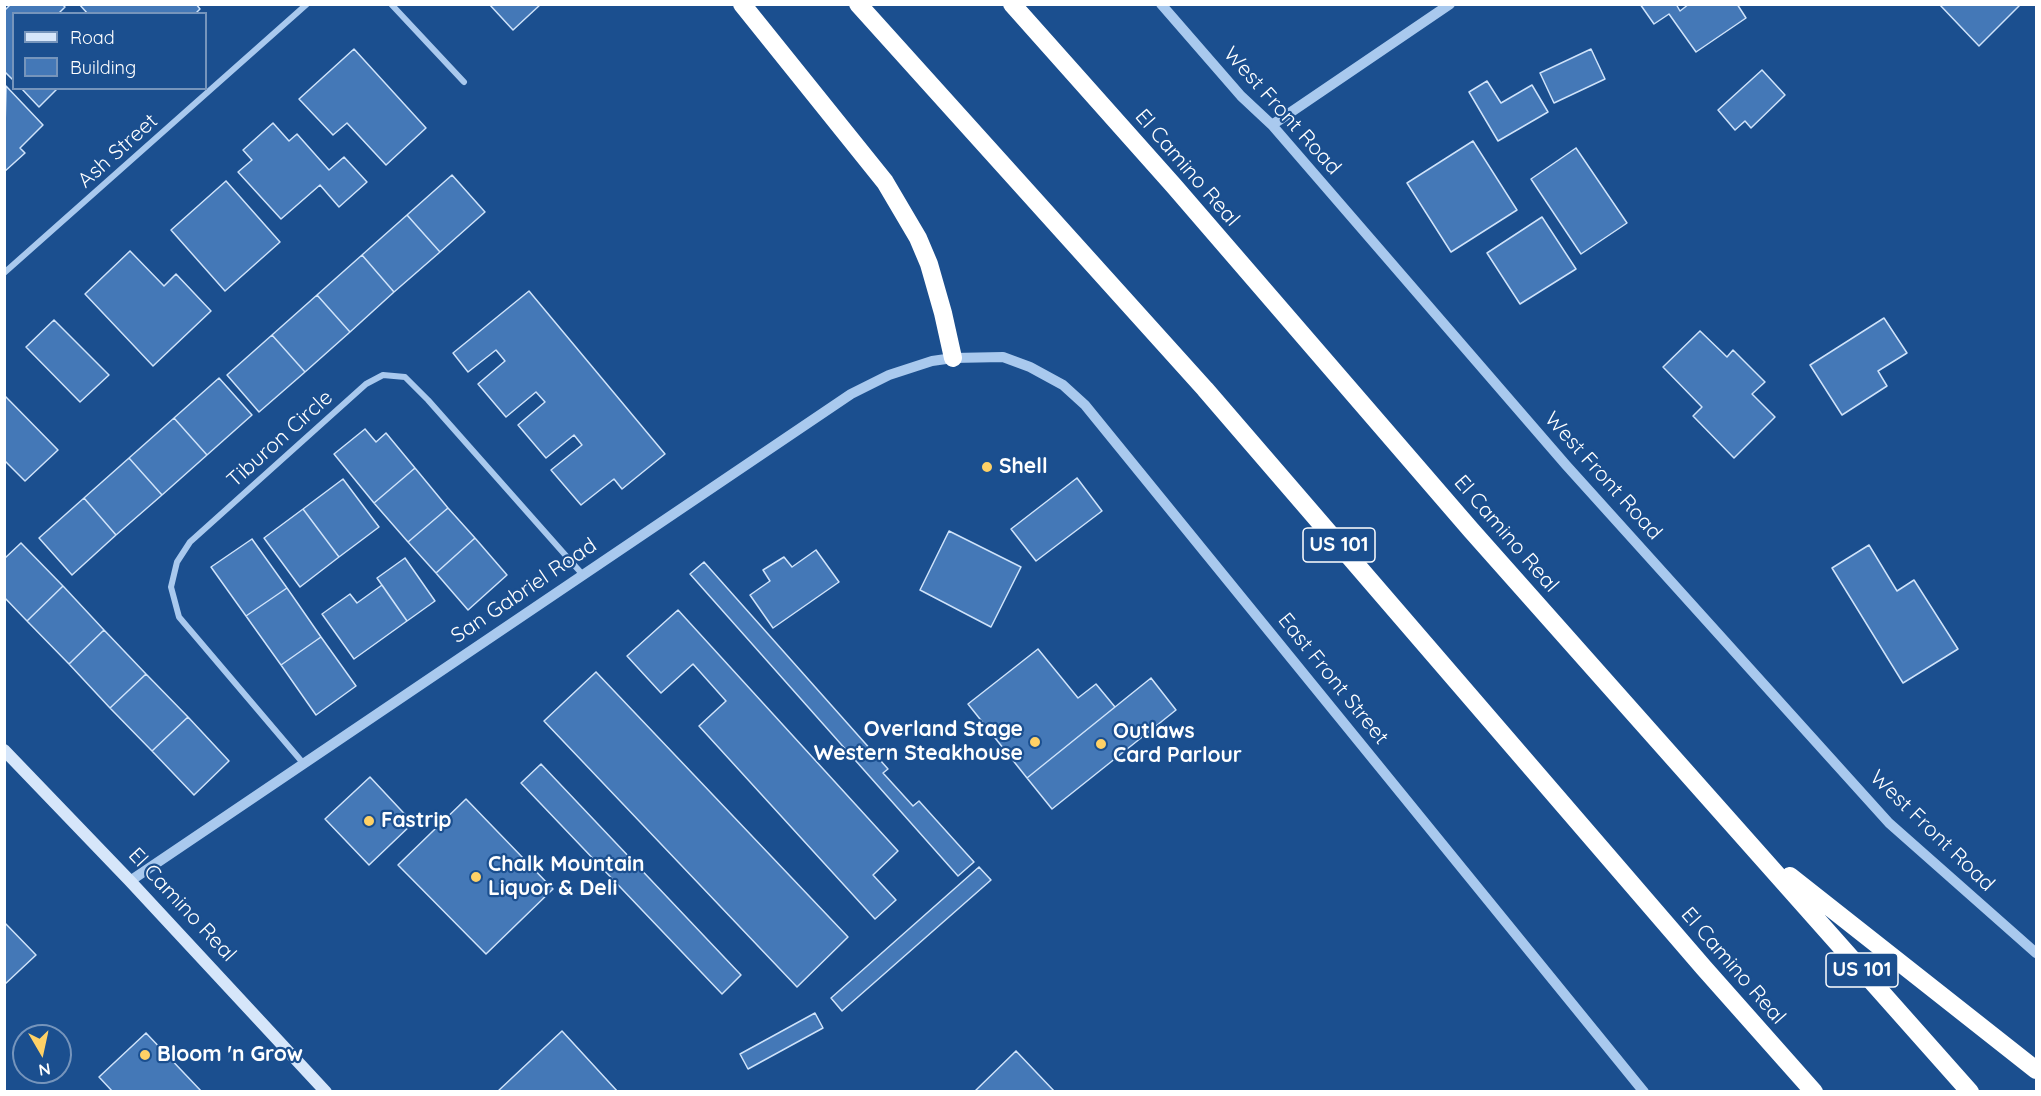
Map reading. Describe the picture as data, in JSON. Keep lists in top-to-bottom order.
{
  "streets": {
    "highway": ["El Camino Real", "US 101"],
    "street": [
      "West Front Road",
      "Ash Street",
      "Tiburon Circle",
      "San Gabriel Road",
      "East Front Street"
    ]
  },
  "crossings": [
    ["El Camino Real", "San Gabriel Road"],
    ["Tiburon Circle", "San Gabriel Road"],
    ["San Gabriel Road", "East Front Street"]
  ],
  "places": [
    "Shell",
    "Overland Stage Western Steakhouse",
    "Outlaws Card Parlour",
    "Fastrip",
    "Chalk Mountain Liquor & Deli",
    "Bloom 'n Grow"
  ],
  "legend": ["Road", "Building"],
  "north": "bottom"
}
